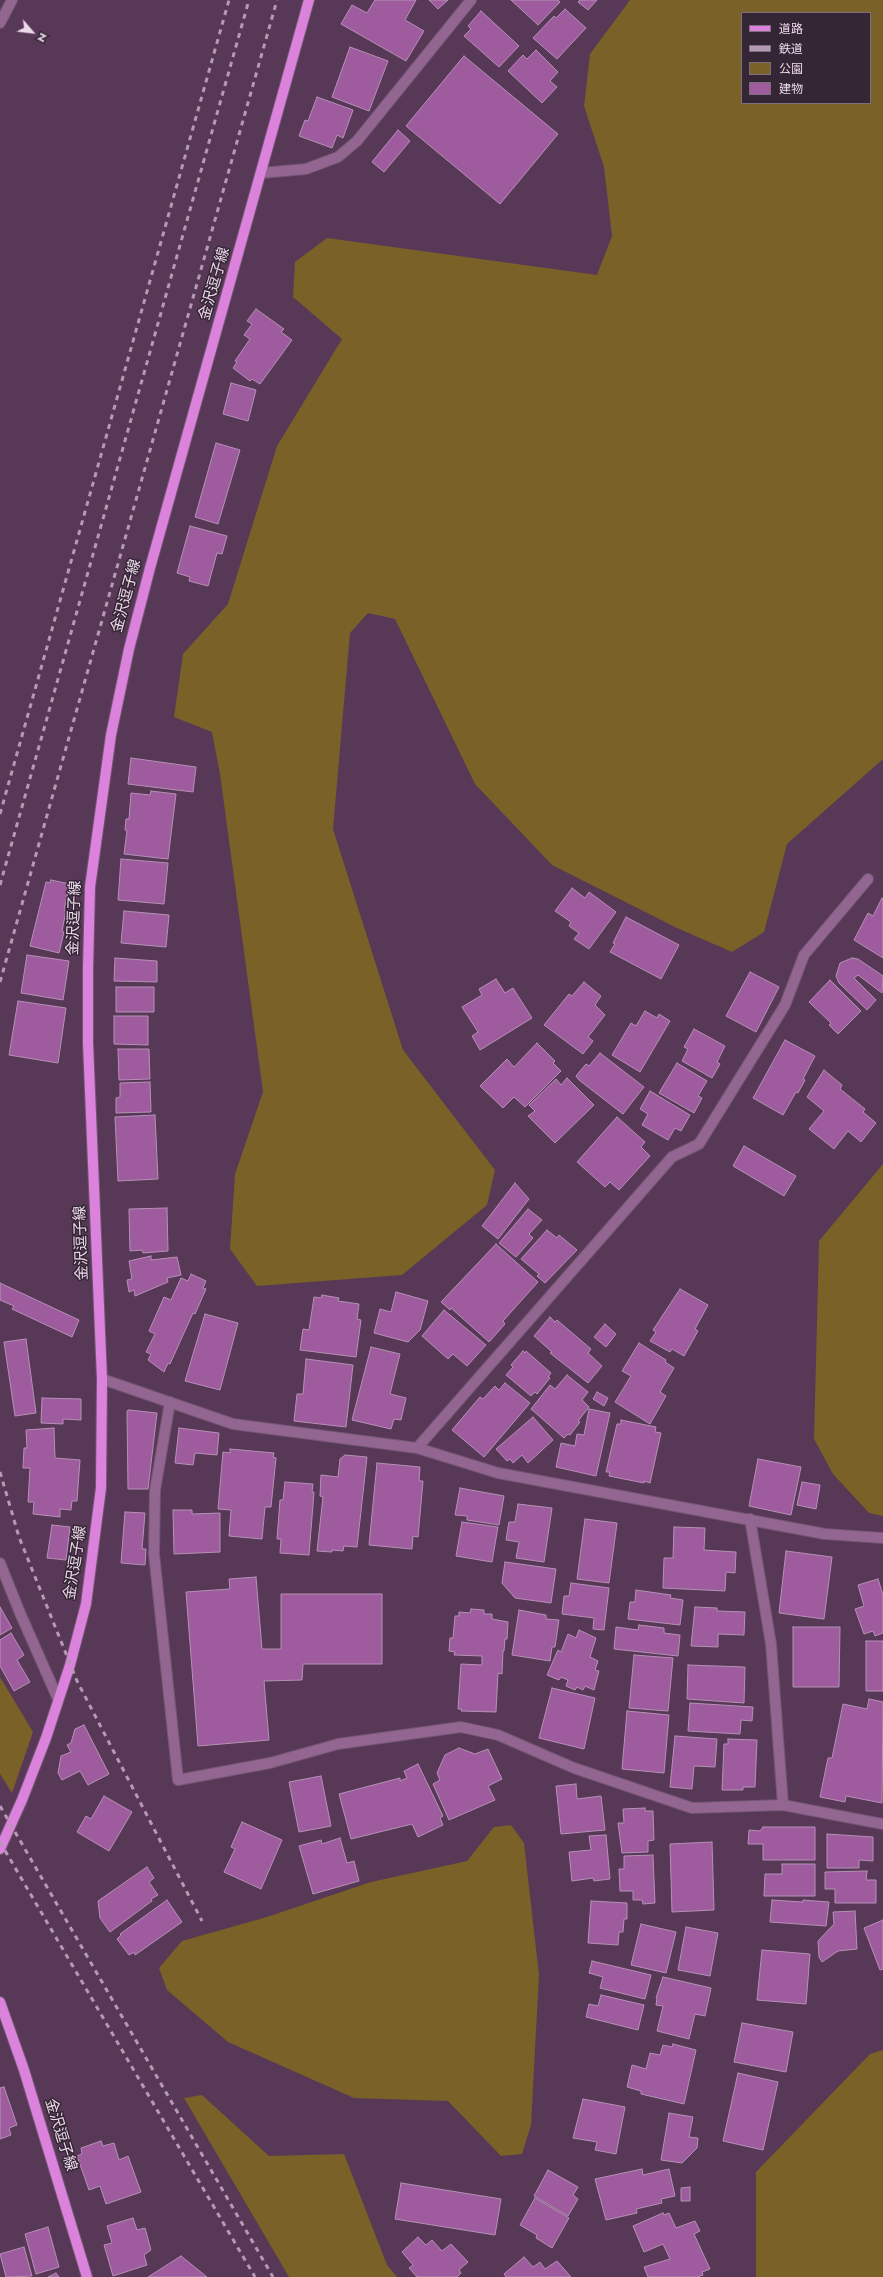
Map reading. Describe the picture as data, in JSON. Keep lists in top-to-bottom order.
{
  "streets": {
    "main road": ["金沢逗子線"]
  },
  "legend": [
    "道路",
    "鉄道",
    "公園",
    "建物"
  ],
  "north": "bottom right"
}
